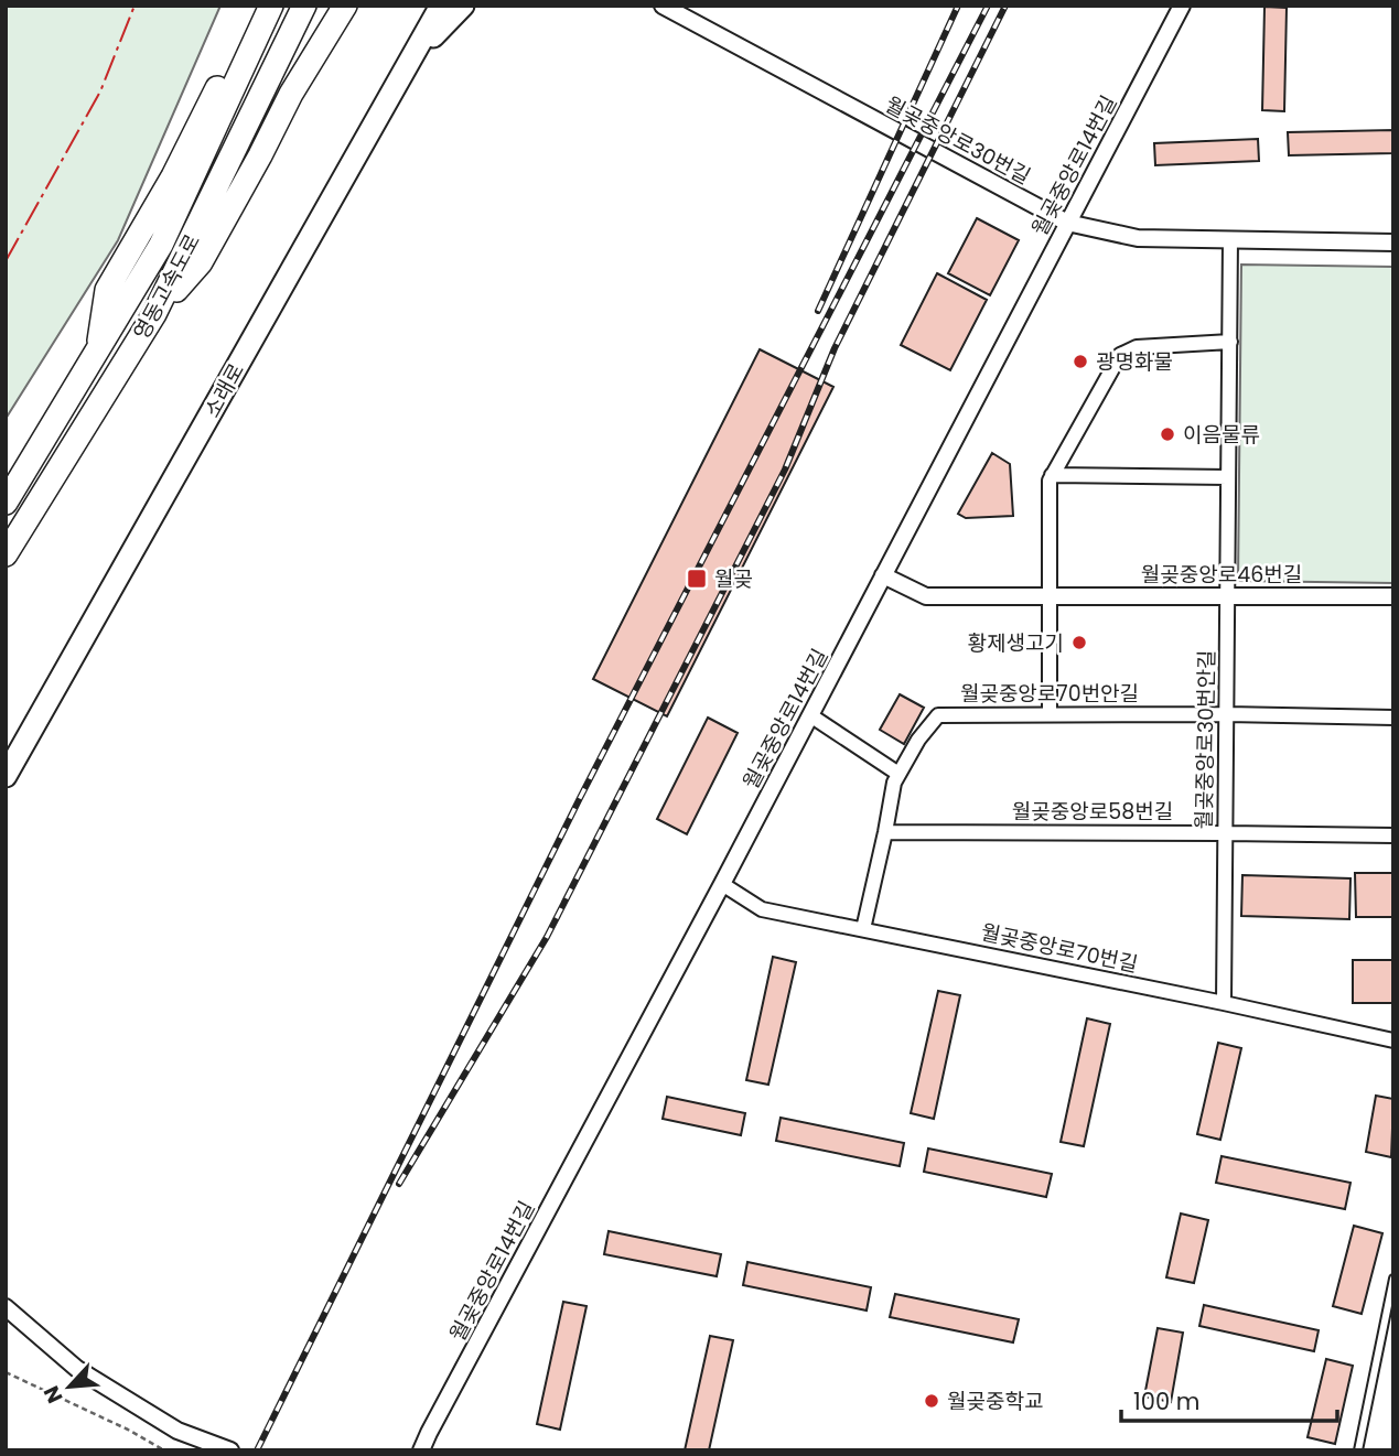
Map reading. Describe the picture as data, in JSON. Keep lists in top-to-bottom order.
{
  "streets": {
    "highway": ["영동고속도로"],
    "main road": ["소래로"],
    "street": [
      "월곶중앙로30번길",
      "월곶중앙로14번길",
      "월곶중앙로46번길",
      "월곶중앙로70번안길",
      "월곶중앙로30번안길",
      "월곶중앙로58번길",
      "월곶중앙로70번길"
    ]
  },
  "crossings": [
    ["월곶중앙로30번길", "월곶중앙로14번길"],
    ["월곶중앙로30번길", "월곶중앙로30번안길"],
    ["월곶중앙로14번길", "월곶중앙로46번길"],
    ["월곶중앙로14번길", "월곶중앙로70번길"],
    ["월곶중앙로46번길", "월곶중앙로30번안길"],
    ["월곶중앙로70번안길", "월곶중앙로30번안길"],
    ["월곶중앙로70번안길", "월곶중앙로58번길"],
    ["월곶중앙로70번안길", "월곶중앙로70번길"],
    ["월곶중앙로30번안길", "월곶중앙로58번길"],
    ["월곶중앙로30번안길", "월곶중앙로70번길"]
  ],
  "places": {
    "other": [
      "광명화물",
      "이음물류",
      "황제생고기",
      "월곶중학교"
    ],
    "transit": ["월곶"]
  },
  "scale_bar": "100 m",
  "north": "bottom left"
}
